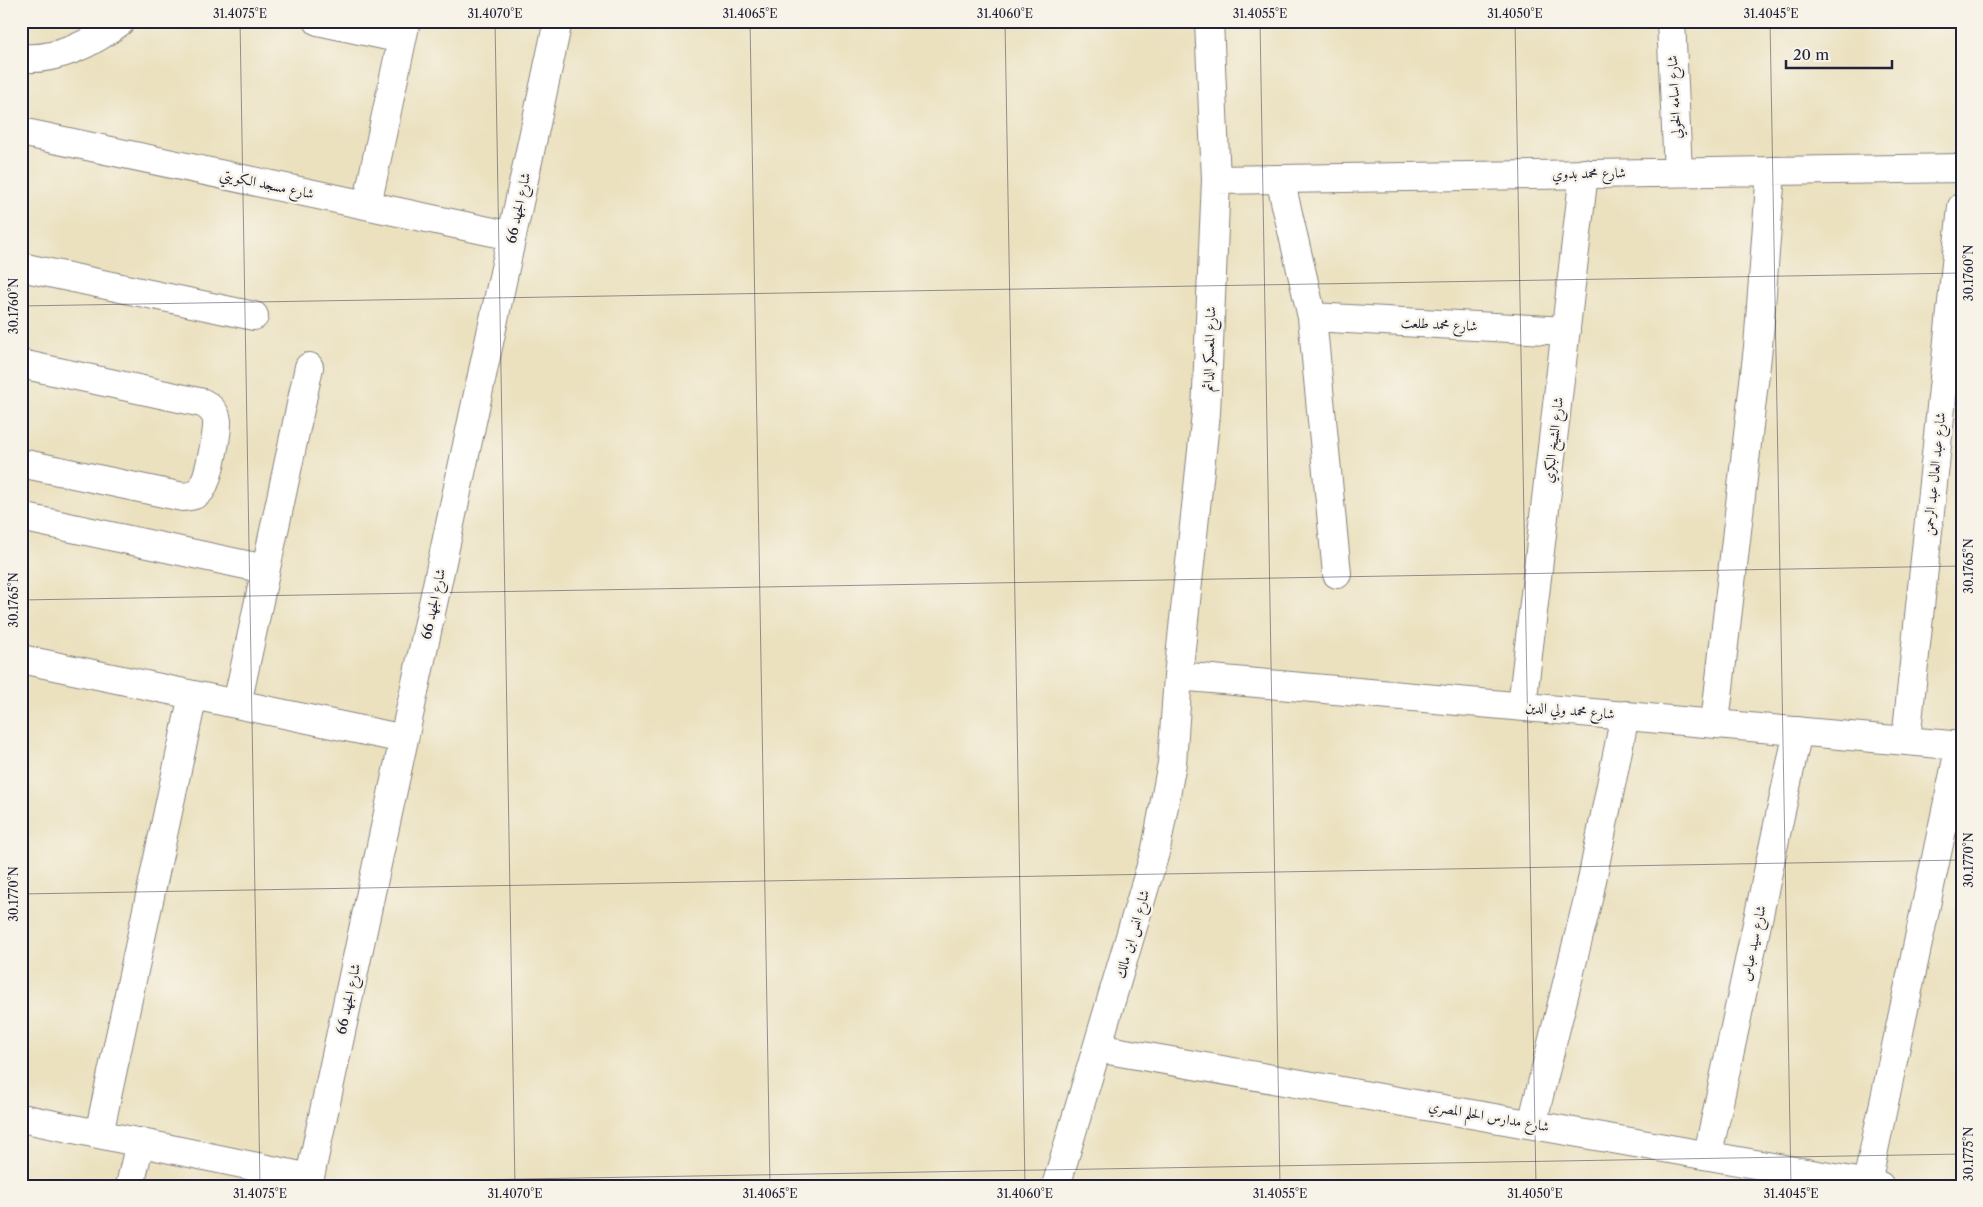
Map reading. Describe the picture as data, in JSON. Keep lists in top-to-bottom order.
{
  "streets": {
    "street": [
      "شارع اسامه الخولي",
      "شارع محمد بدوي",
      "شارع مسجد الكويتي",
      "شارع الجهد 66",
      "شارع محمد طلعت",
      "شارع المعسكر الدائم",
      "شارع الشيخ البكري",
      "شارع عبد العال عبد الرحمن",
      "شارع محمد ولي الدين",
      "شارع انس ابن مالك",
      "شارع سيد عباس",
      "شارع مدارس الحلم المصري"
    ]
  },
  "crossings": [
    ["شارع اسامه الخولي", "شارع محمد بدوي"],
    ["شارع محمد بدوي", "شارع المعسكر الدائم"],
    ["شارع محمد بدوي", "شارع الشيخ البكري"],
    ["شارع مسجد الكويتي", "شارع الجهد 66"],
    ["شارع محمد طلعت", "شارع الشيخ البكري"],
    ["شارع المعسكر الدائم", "شارع محمد ولي الدين"],
    ["شارع المعسكر الدائم", "شارع انس ابن مالك"],
    ["شارع الشيخ البكري", "شارع محمد ولي الدين"],
    ["شارع عبد العال عبد الرحمن", "شارع محمد ولي الدين"],
    ["شارع محمد ولي الدين", "شارع انس ابن مالك"],
    ["شارع محمد ولي الدين", "شارع سيد عباس"],
    ["شارع انس ابن مالك", "شارع مدارس الحلم المصري"],
    ["شارع سيد عباس", "شارع مدارس الحلم المصري"]
  ],
  "scale_bar": "20 m",
  "coordinates": [
    "31.4075°E",
    "31.4070°E",
    "31.4065°E",
    "31.4060°E",
    "31.4055°E",
    "31.4050°E",
    "31.4045°E",
    "30.1760°N",
    "30.1765°N",
    "30.1770°N",
    "30.1775°N"
  ]
}
